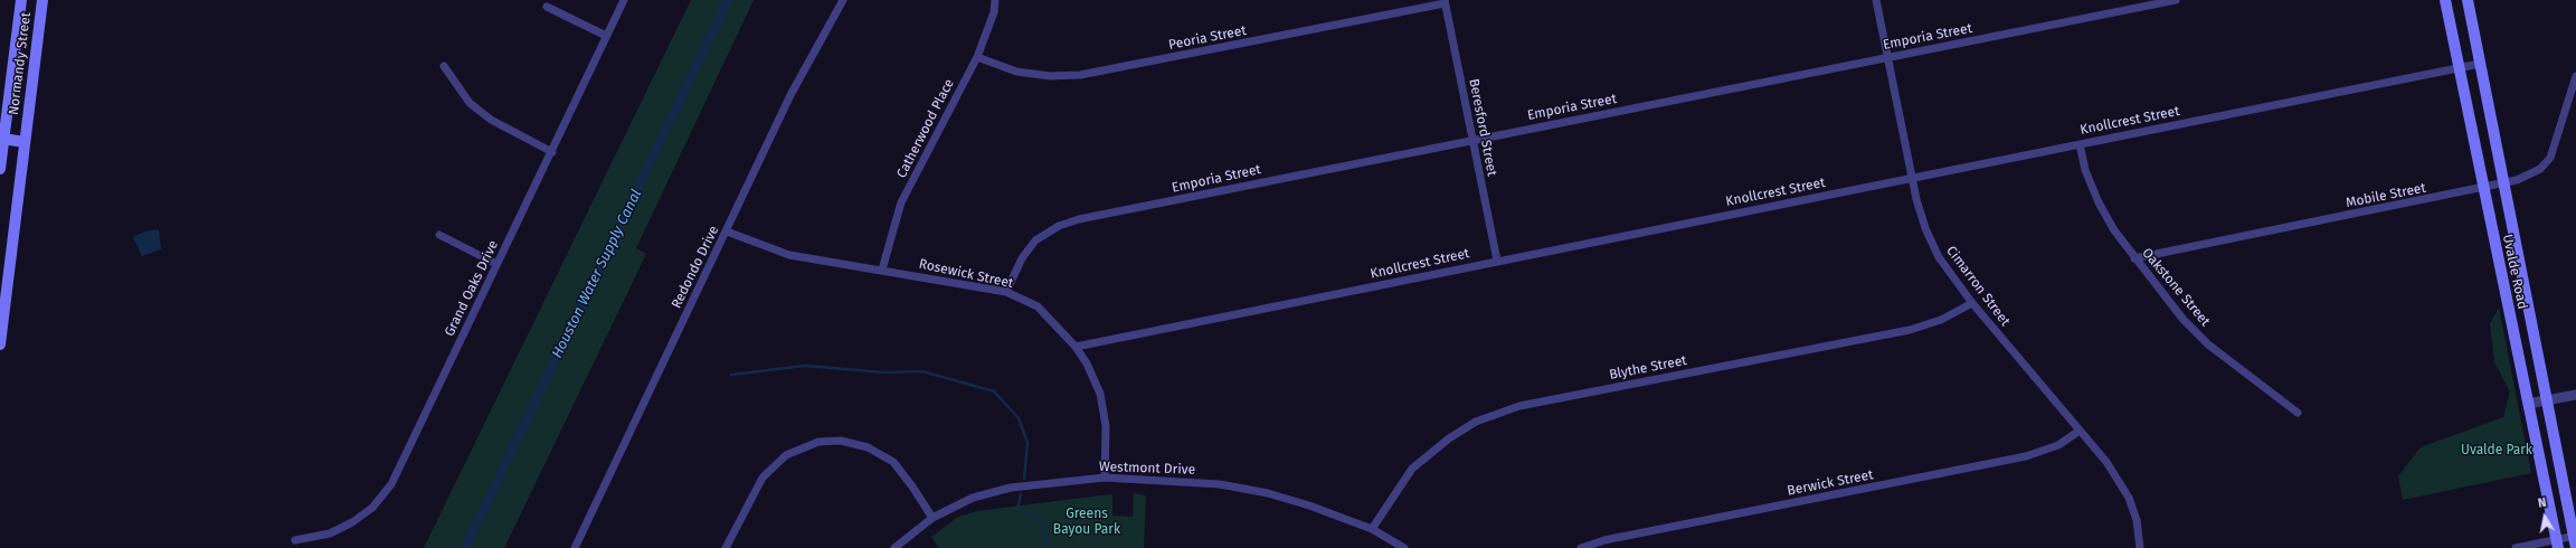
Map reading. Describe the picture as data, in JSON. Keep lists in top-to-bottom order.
{
  "streets": {
    "main road": ["Normandy Street", "Uvalde Road"],
    "street": [
      "Emporia Street",
      "Peoria Street",
      "Knollcrest Street",
      "Beresford Street",
      "Catherwood Place",
      "Mobile Street",
      "Redondo Drive",
      "Rosewick Street",
      "Cimarron Street",
      "Oakstone Street",
      "Grand Oaks Drive",
      "Blythe Street",
      "Westmont Drive",
      "Berwick Street"
    ]
  },
  "crossings": [
    ["Emporia Street", "Beresford Street"],
    ["Emporia Street", "Rosewick Street"],
    ["Emporia Street", "Cimarron Street"],
    ["Peoria Street", "Beresford Street"],
    ["Peoria Street", "Catherwood Place"],
    ["Knollcrest Street", "Beresford Street"],
    ["Knollcrest Street", "Uvalde Road"],
    ["Knollcrest Street", "Rosewick Street"],
    ["Knollcrest Street", "Cimarron Street"],
    ["Knollcrest Street", "Oakstone Street"],
    ["Catherwood Place", "Rosewick Street"],
    ["Mobile Street", "Uvalde Road"],
    ["Mobile Street", "Oakstone Street"],
    ["Redondo Drive", "Rosewick Street"],
    ["Rosewick Street", "Westmont Drive"],
    ["Cimarron Street", "Blythe Street"],
    ["Cimarron Street", "Berwick Street"],
    ["Blythe Street", "Westmont Drive"]
  ],
  "water": ["Houston Water Supply Canal"],
  "parks": ["Uvalde Park", "Greens Bayou Park"],
  "north": "top"
}
